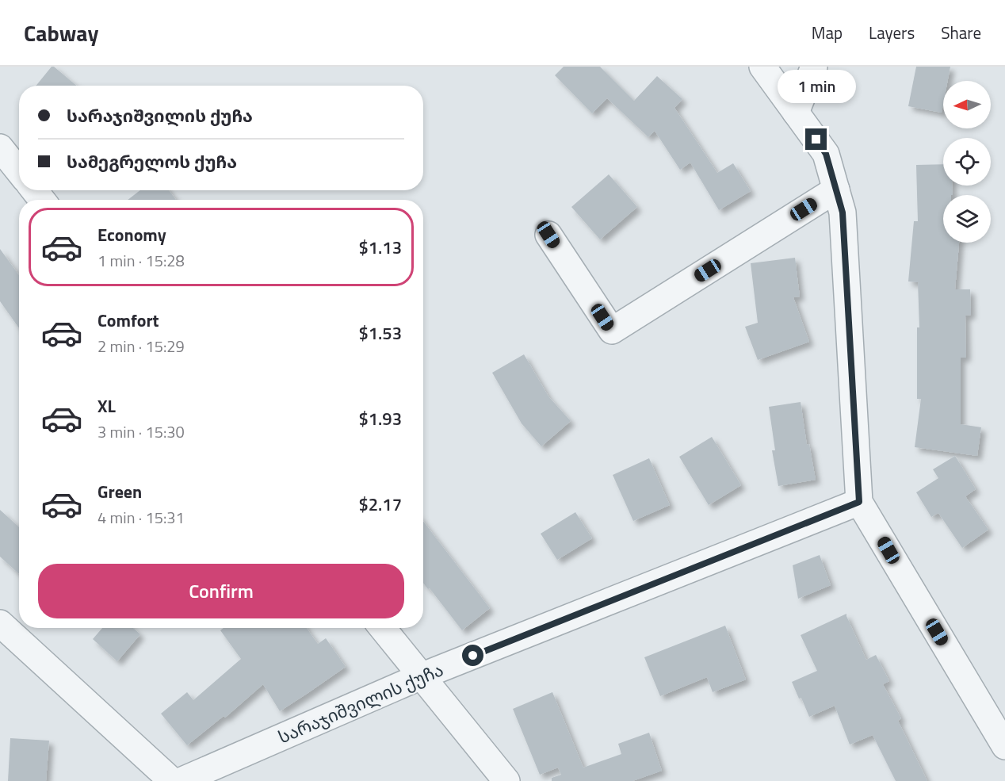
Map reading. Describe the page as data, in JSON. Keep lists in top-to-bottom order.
{
  "streets": {
    "street": ["სარაჯიშვილის ქუჩა"]
  },
  "north": "left",
  "page": {
    "header": "Cabway",
    "nav": ["Map", "Layers", "Share"],
    "bubble": "1 min",
    "banner": ["სარაჯიშვილის ქუჩა", "სამეგრელოს ქუჩა"],
    "list": [
      {
        "name": "Economy",
        "note": "1 min · 15:28",
        "value": "$1.13"
      },
      {
        "name": "Comfort",
        "note": "2 min · 15:29",
        "value": "$1.53"
      },
      {
        "name": "XL",
        "note": "3 min · 15:30",
        "value": "$1.93"
      },
      {
        "name": "Green",
        "note": "4 min · 15:31",
        "value": "$2.17"
      }
    ],
    "buttons": "Confirm"
  }
}
